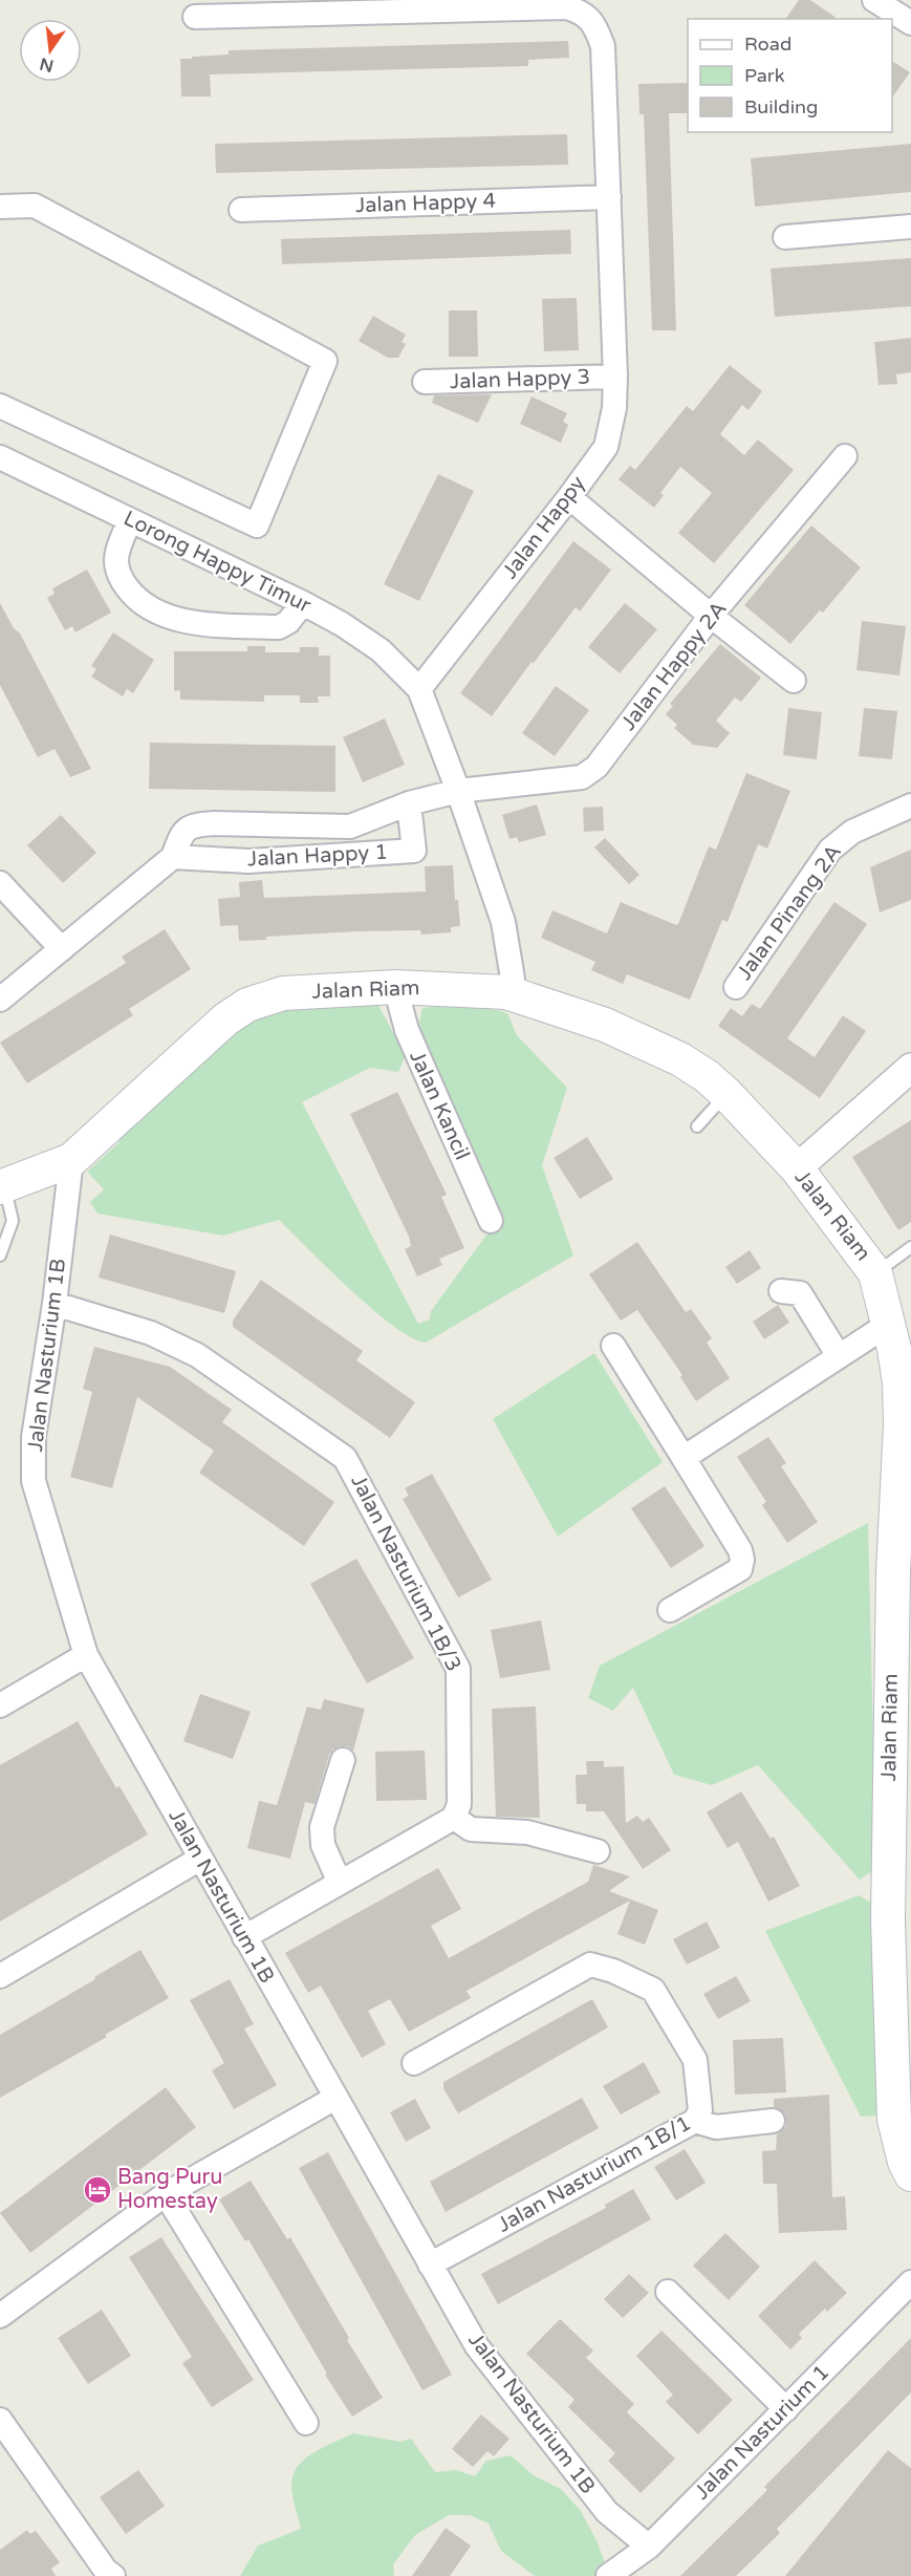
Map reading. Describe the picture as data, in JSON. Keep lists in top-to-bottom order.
{
  "streets": {
    "main road": ["Jalan Riam"],
    "street": [
      "Jalan Happy 4",
      "Jalan Happy 3",
      "Jalan Happy",
      "Lorong Happy Timur",
      "Jalan Happy 2A",
      "Jalan Happy 1",
      "Jalan Pinang 2A",
      "Jalan Kancil",
      "Jalan Nasturium 1B",
      "Jalan Nasturium 1B/3",
      "Jalan Nasturium 1B/1",
      "Jalan Nasturium 1"
    ]
  },
  "crossings": [
    ["Jalan Happy 4", "Jalan Happy"],
    ["Jalan Happy 3", "Jalan Happy"],
    ["Jalan Happy", "Lorong Happy Timur"],
    ["Jalan Happy 2A", "Jalan Happy 1"],
    ["Jalan Riam", "Jalan Kancil"],
    ["Jalan Riam", "Jalan Nasturium 1B"],
    ["Jalan Nasturium 1B", "Jalan Nasturium 1B/3"],
    ["Jalan Nasturium 1B", "Jalan Nasturium 1B/1"],
    ["Jalan Nasturium 1B", "Jalan Nasturium 1"]
  ],
  "places": {
    "hotel": ["Bang Puru Homestay"]
  },
  "legend": ["Road", "Park", "Building"],
  "north": "bottom"
}
